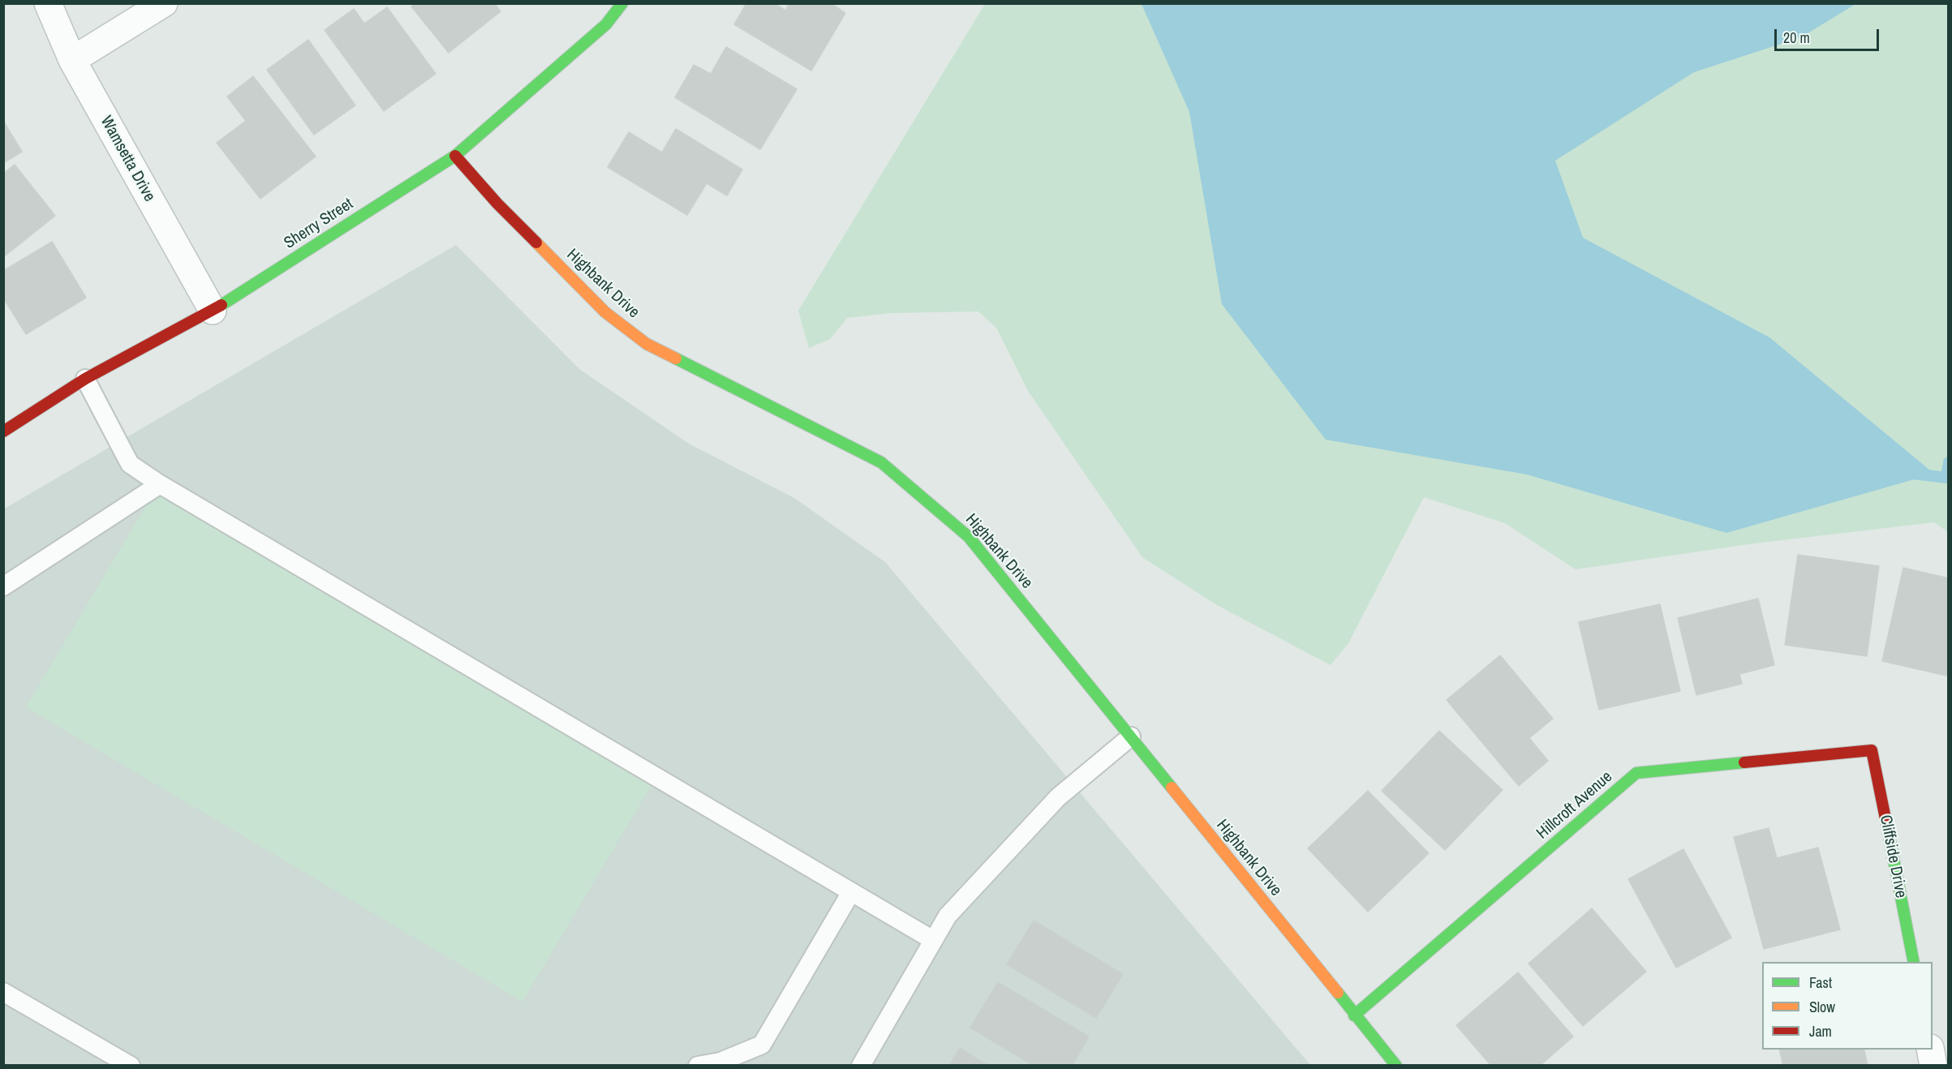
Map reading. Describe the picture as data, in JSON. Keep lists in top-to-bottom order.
{
  "streets": {
    "street": [
      "Wamsetta Drive",
      "Sherry Street",
      "Highbank Drive",
      "Hillcroft Avenue",
      "Cliffside Drive"
    ]
  },
  "crossings": [
    ["Wamsetta Drive", "Sherry Street"],
    ["Sherry Street", "Highbank Drive"],
    ["Highbank Drive", "Hillcroft Avenue"],
    ["Hillcroft Avenue", "Cliffside Drive"]
  ],
  "legend": ["Fast", "Slow", "Jam"],
  "scale_bar": "20 m"
}
